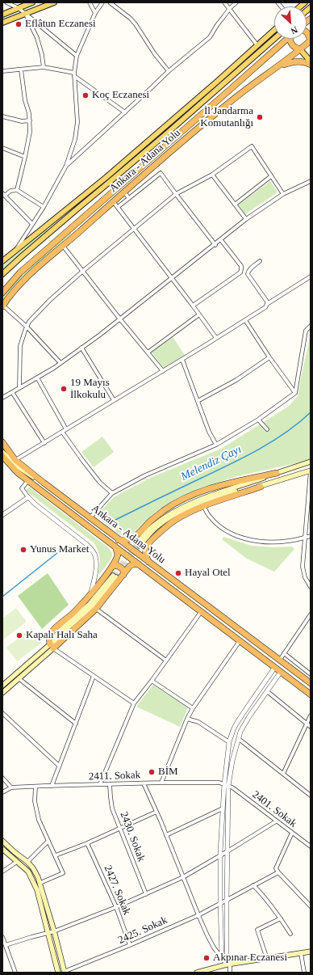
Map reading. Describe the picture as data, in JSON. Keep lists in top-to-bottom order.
{
  "streets": {
    "highway": ["Ankara - Adana Yolu"],
    "street": [
      "2411. Sokak",
      "2401. Sokak",
      "2430. Sokak",
      "2427. Sokak",
      "2425. Sokak"
    ]
  },
  "crossings": [
    ["2411. Sokak", "2401. Sokak"],
    ["2411. Sokak", "2430. Sokak"],
    ["2427. Sokak", "2425. Sokak"]
  ],
  "water": ["Melendiz Çayı"],
  "places": [
    "Eflâtun Eczanesi",
    "Koç Eczanesi",
    "İl Jandarma Komutanlığı",
    "19 Mayıs İlkokulu",
    "Yunus Market",
    "Hayal Otel",
    "Kapalı Halı Saha",
    "BİM",
    "Akpınar Eczanesi"
  ],
  "north": "bottom right"
}
